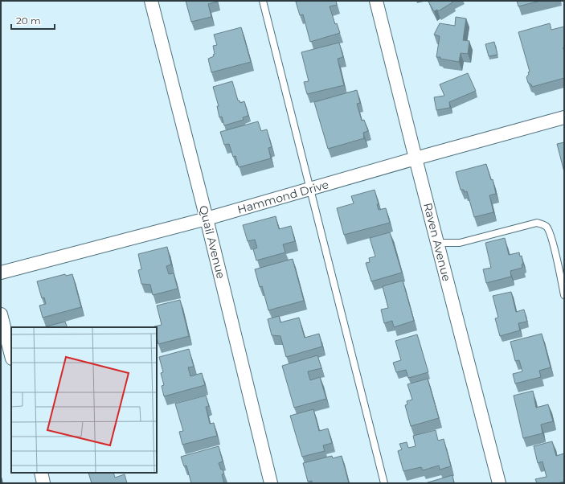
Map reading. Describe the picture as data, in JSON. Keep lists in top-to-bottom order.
{
  "streets": {
    "street": ["Hammond Drive", "Quail Avenue", "Raven Avenue"]
  },
  "crossings": [
    ["Hammond Drive", "Quail Avenue"],
    ["Hammond Drive", "Raven Avenue"]
  ],
  "scale_bar": "20 m"
}
